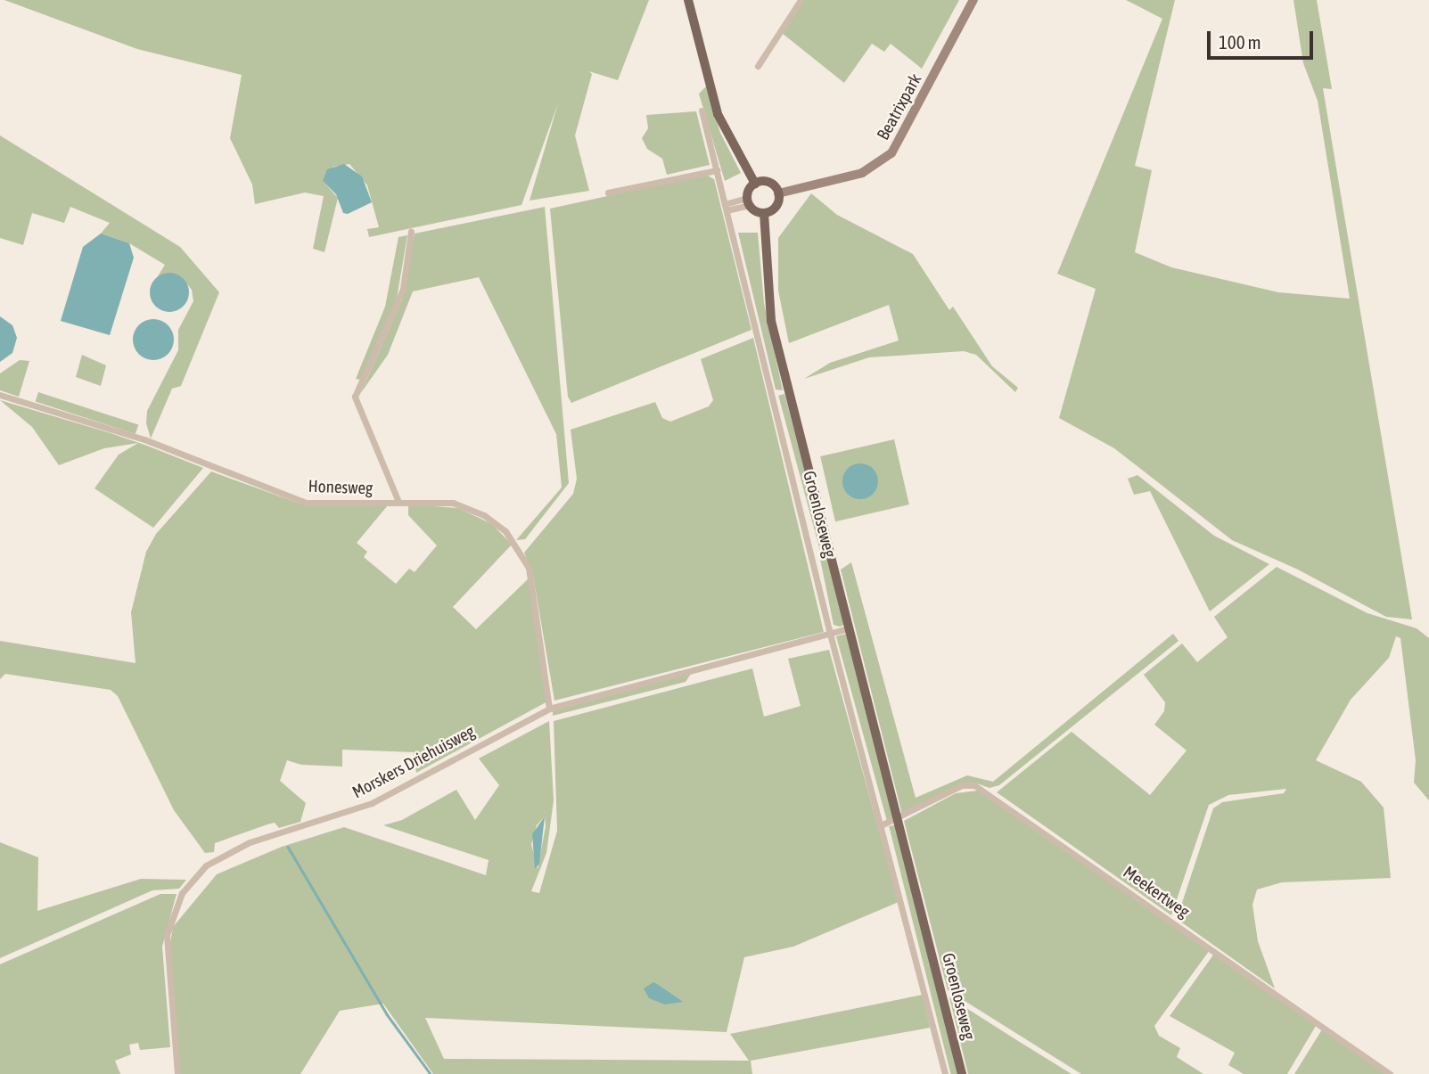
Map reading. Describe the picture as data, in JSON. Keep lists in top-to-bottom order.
{
  "streets": {
    "main road": ["Groenloseweg"],
    "street": [
      "Beatrixpark",
      "Honesweg",
      "Morskers Driehuisweg",
      "Meekertweg"
    ]
  },
  "crossings": [
    ["Beatrixpark", "Groenloseweg"],
    ["Honesweg", "Morskers Driehuisweg"],
    ["Groenloseweg", "Morskers Driehuisweg"],
    ["Groenloseweg", "Meekertweg"]
  ],
  "scale_bar": "100 m"
}
